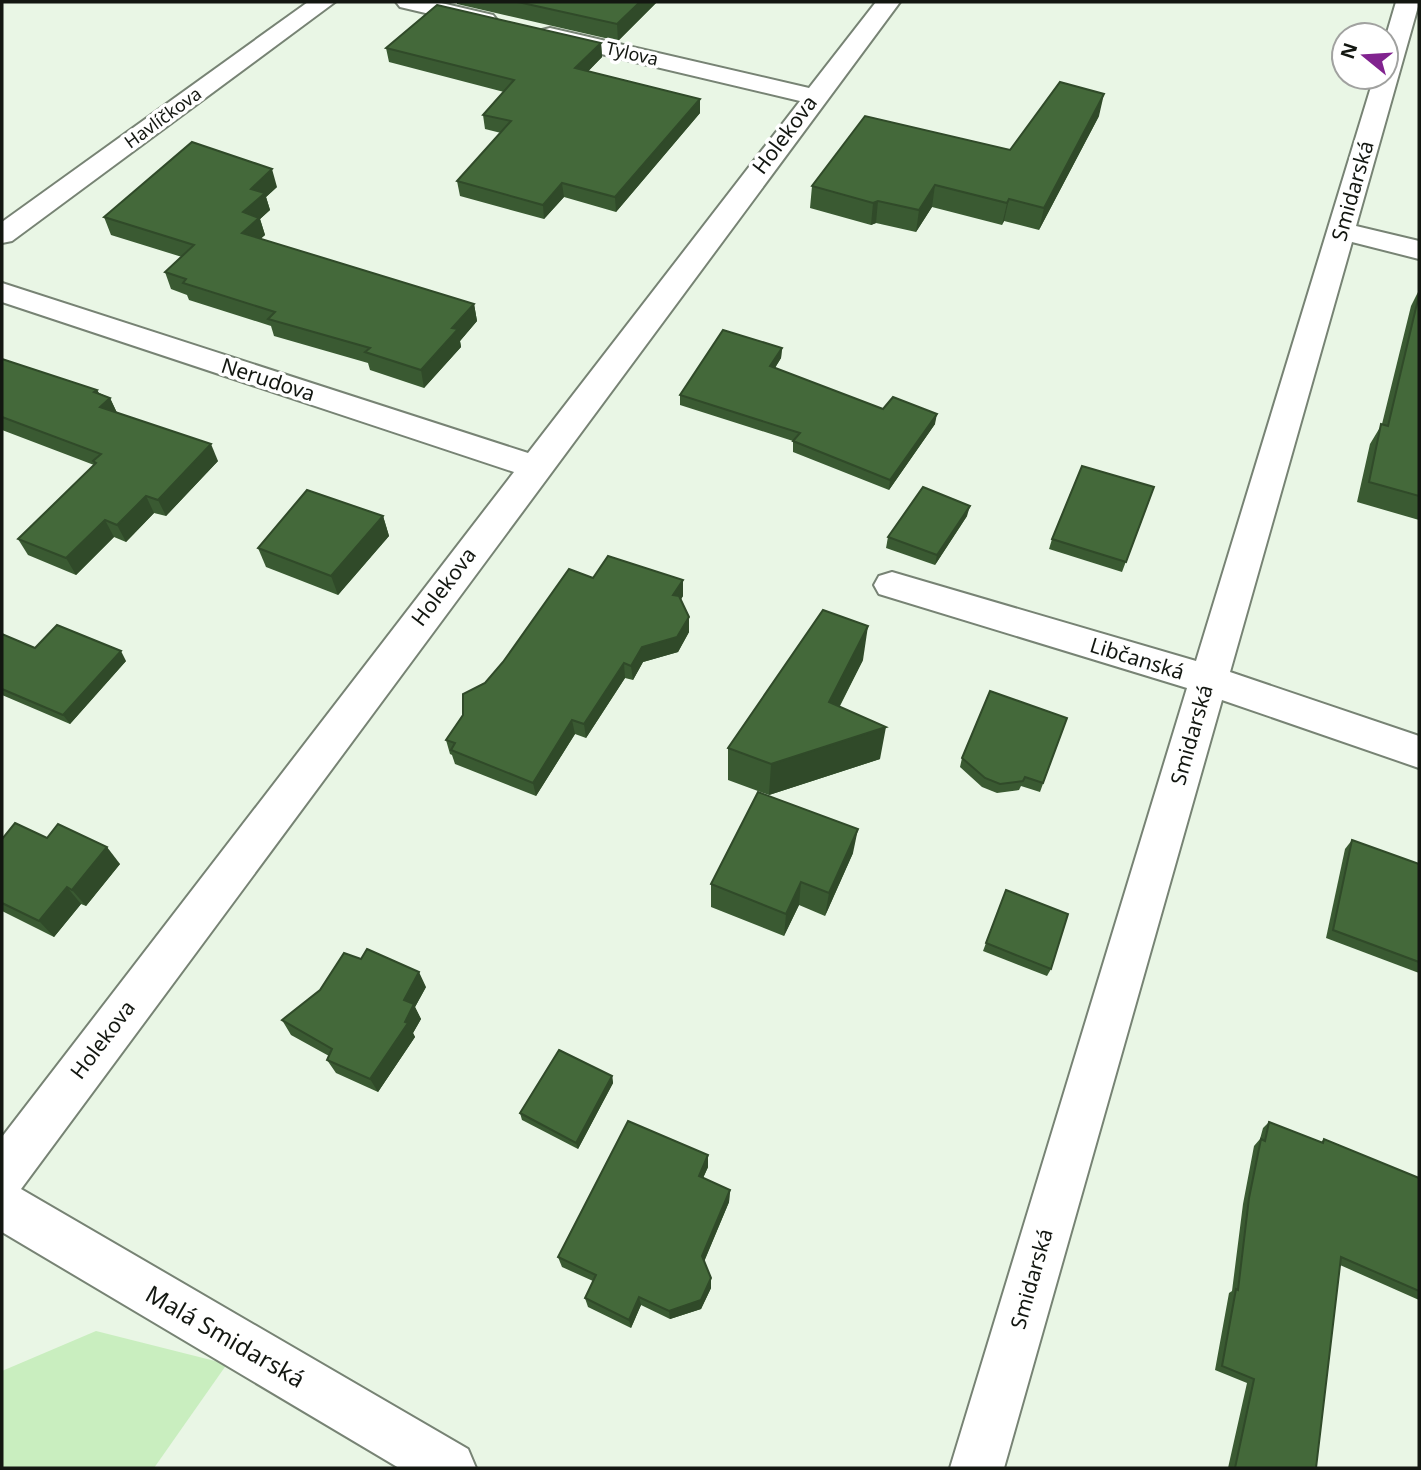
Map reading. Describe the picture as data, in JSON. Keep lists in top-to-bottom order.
{
  "streets": {
    "street": [
      "Tylova",
      "Havlíčkova",
      "Holekova",
      "Smidarská",
      "Nerudova",
      "Libčanská",
      "Malá Smidarská"
    ]
  },
  "crossings": [
    ["Tylova", "Holekova"],
    ["Holekova", "Nerudova"],
    ["Smidarská", "Libčanská"]
  ],
  "north": "left"
}
